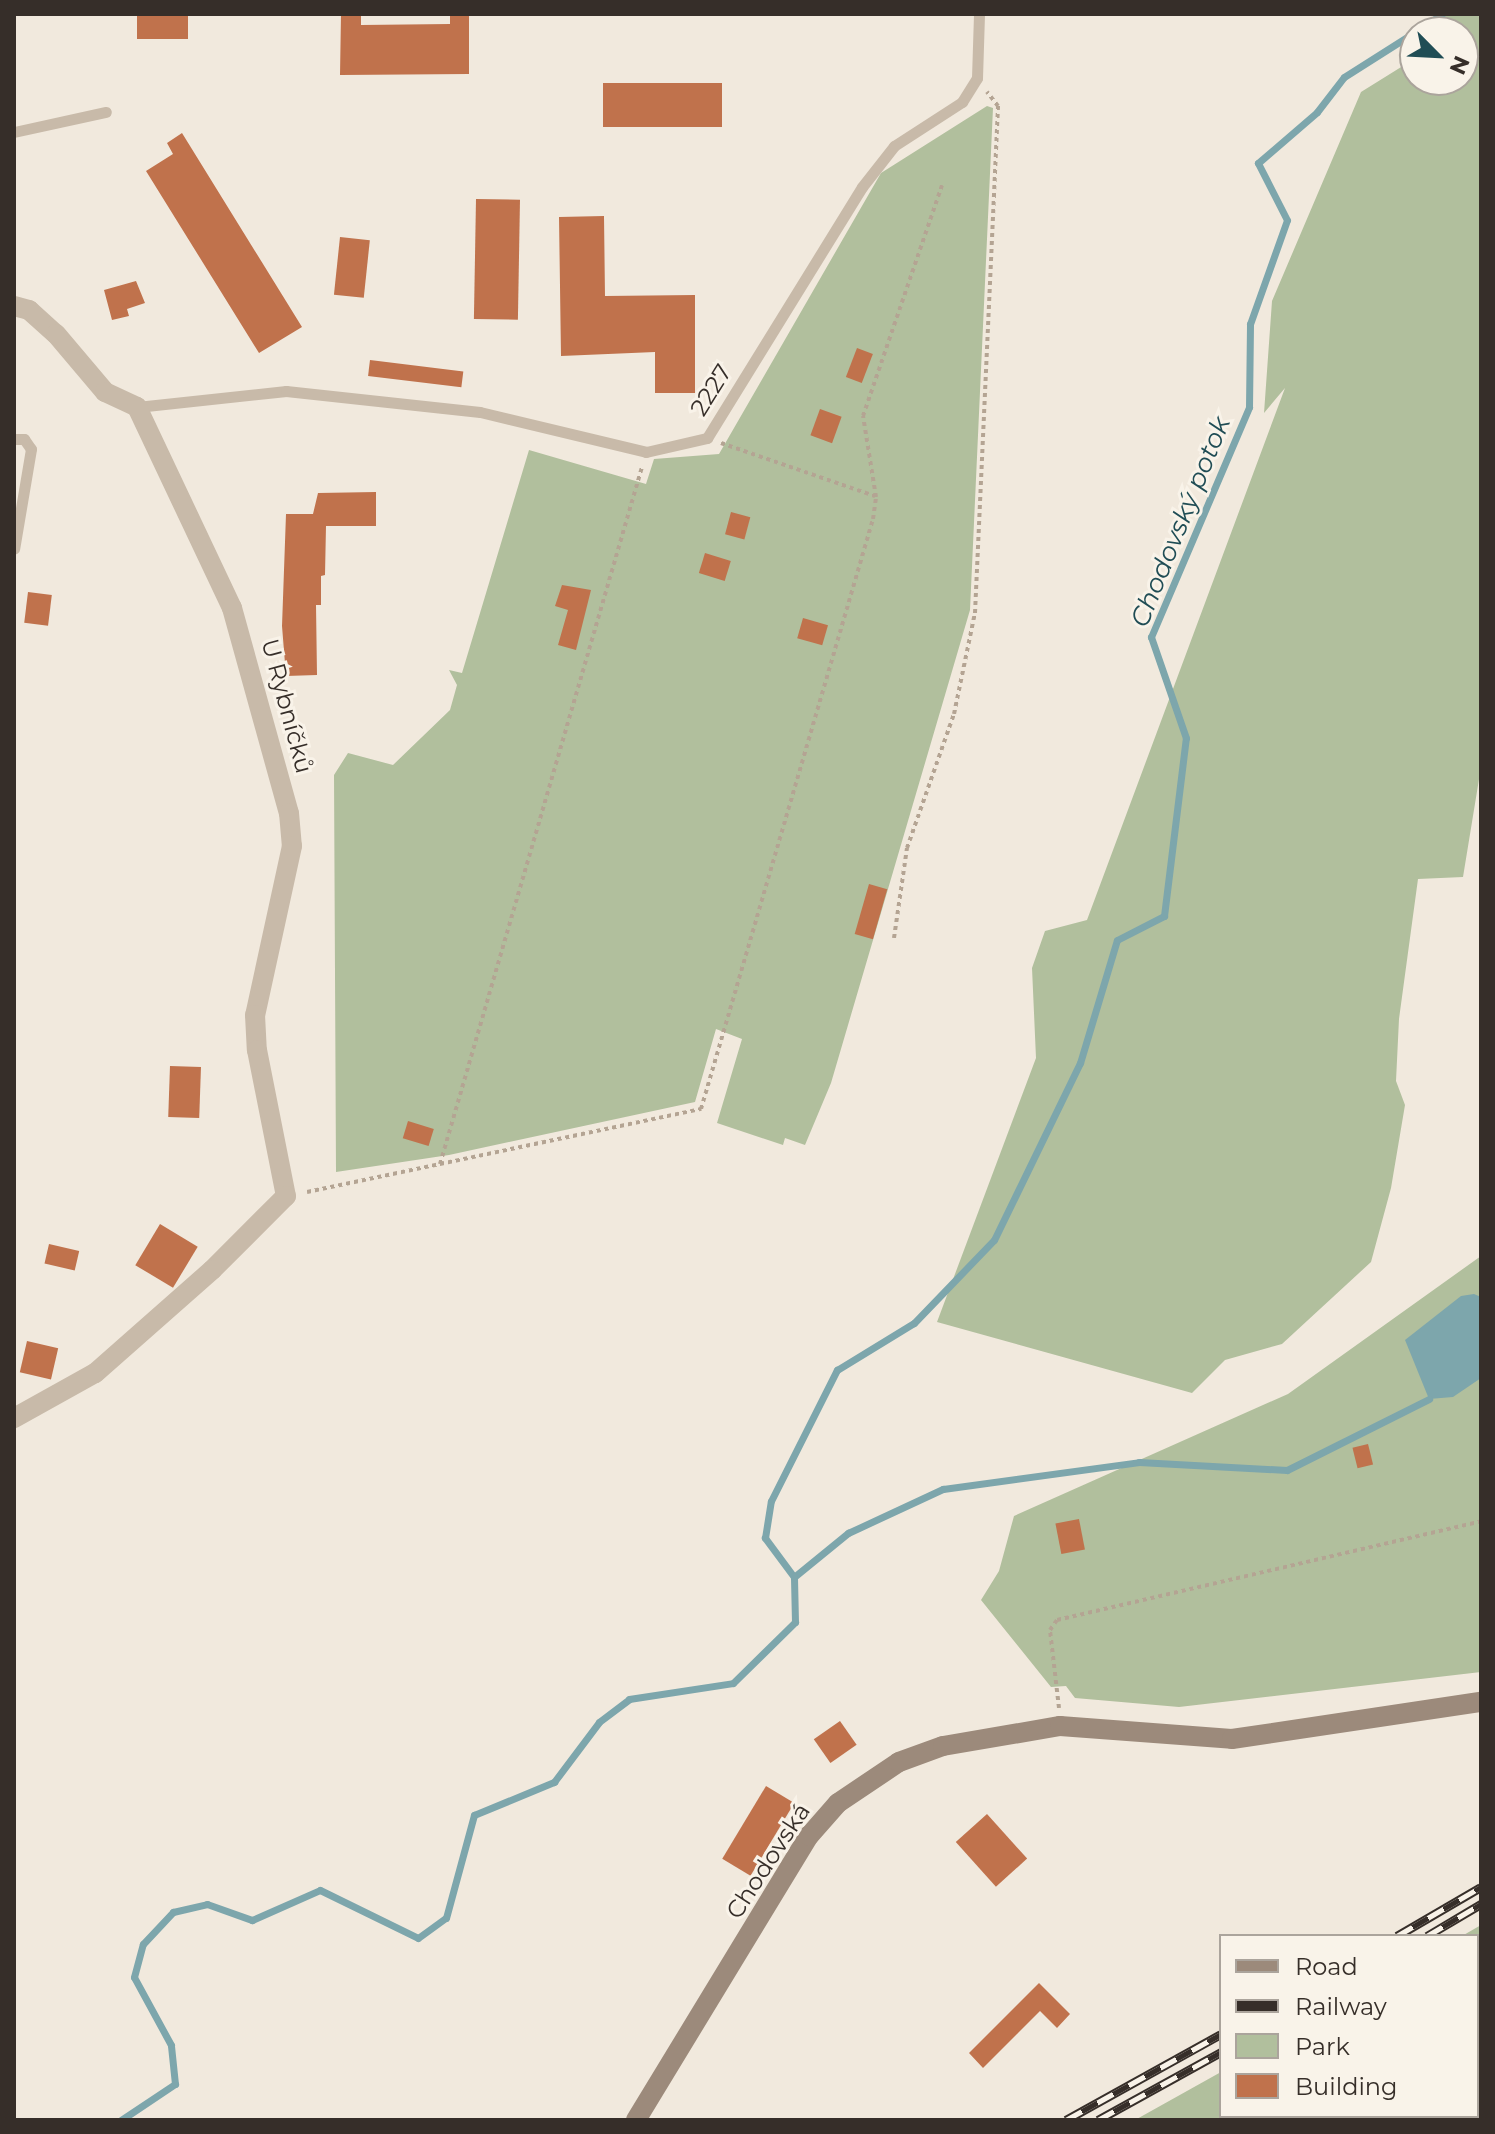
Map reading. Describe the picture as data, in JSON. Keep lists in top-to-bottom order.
{
  "streets": {
    "street": ["U Rybníčků", "Chodovská"],
    "lane": ["2227"]
  },
  "crossings": [
    ["2227", "U Rybníčků"]
  ],
  "water": ["Chodovský potok"],
  "legend": [
    "Road",
    "Railway",
    "Park",
    "Building"
  ],
  "north": "bottom right"
}
